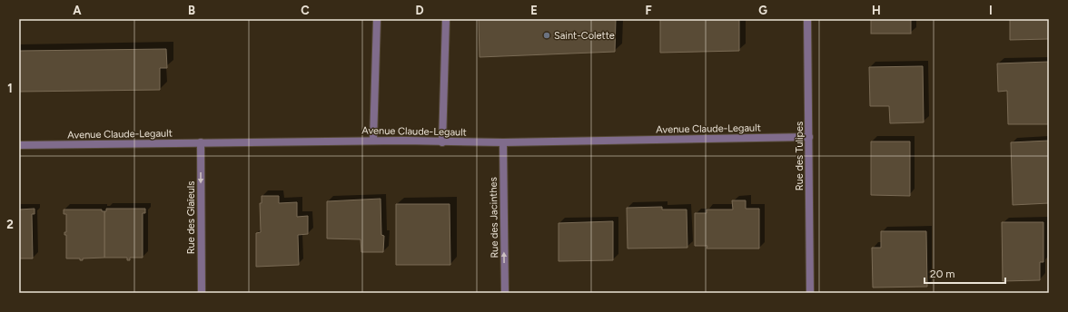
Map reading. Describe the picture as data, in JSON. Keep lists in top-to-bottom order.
{
  "streets": {
    "street": [
      "Avenue Claude-Legault",
      "Rue des Tulipes",
      "Rue des Glaïeuls",
      "Rue des Jacinthes"
    ]
  },
  "crossings": [
    ["Avenue Claude-Legault", "Rue des Tulipes"],
    ["Avenue Claude-Legault", "Rue des Glaïeuls"],
    ["Avenue Claude-Legault", "Rue des Jacinthes"]
  ],
  "one_way": ["Rue des Glaïeuls", "Rue des Jacinthes"],
  "places": ["Saint-Colette"],
  "scale_bar": "20 m",
  "grid": {
    "columns": [
      "A",
      "B",
      "C",
      "D",
      "E",
      "F",
      "G",
      "H",
      "I"
    ],
    "rows": ["1", "2"]
  }
}
